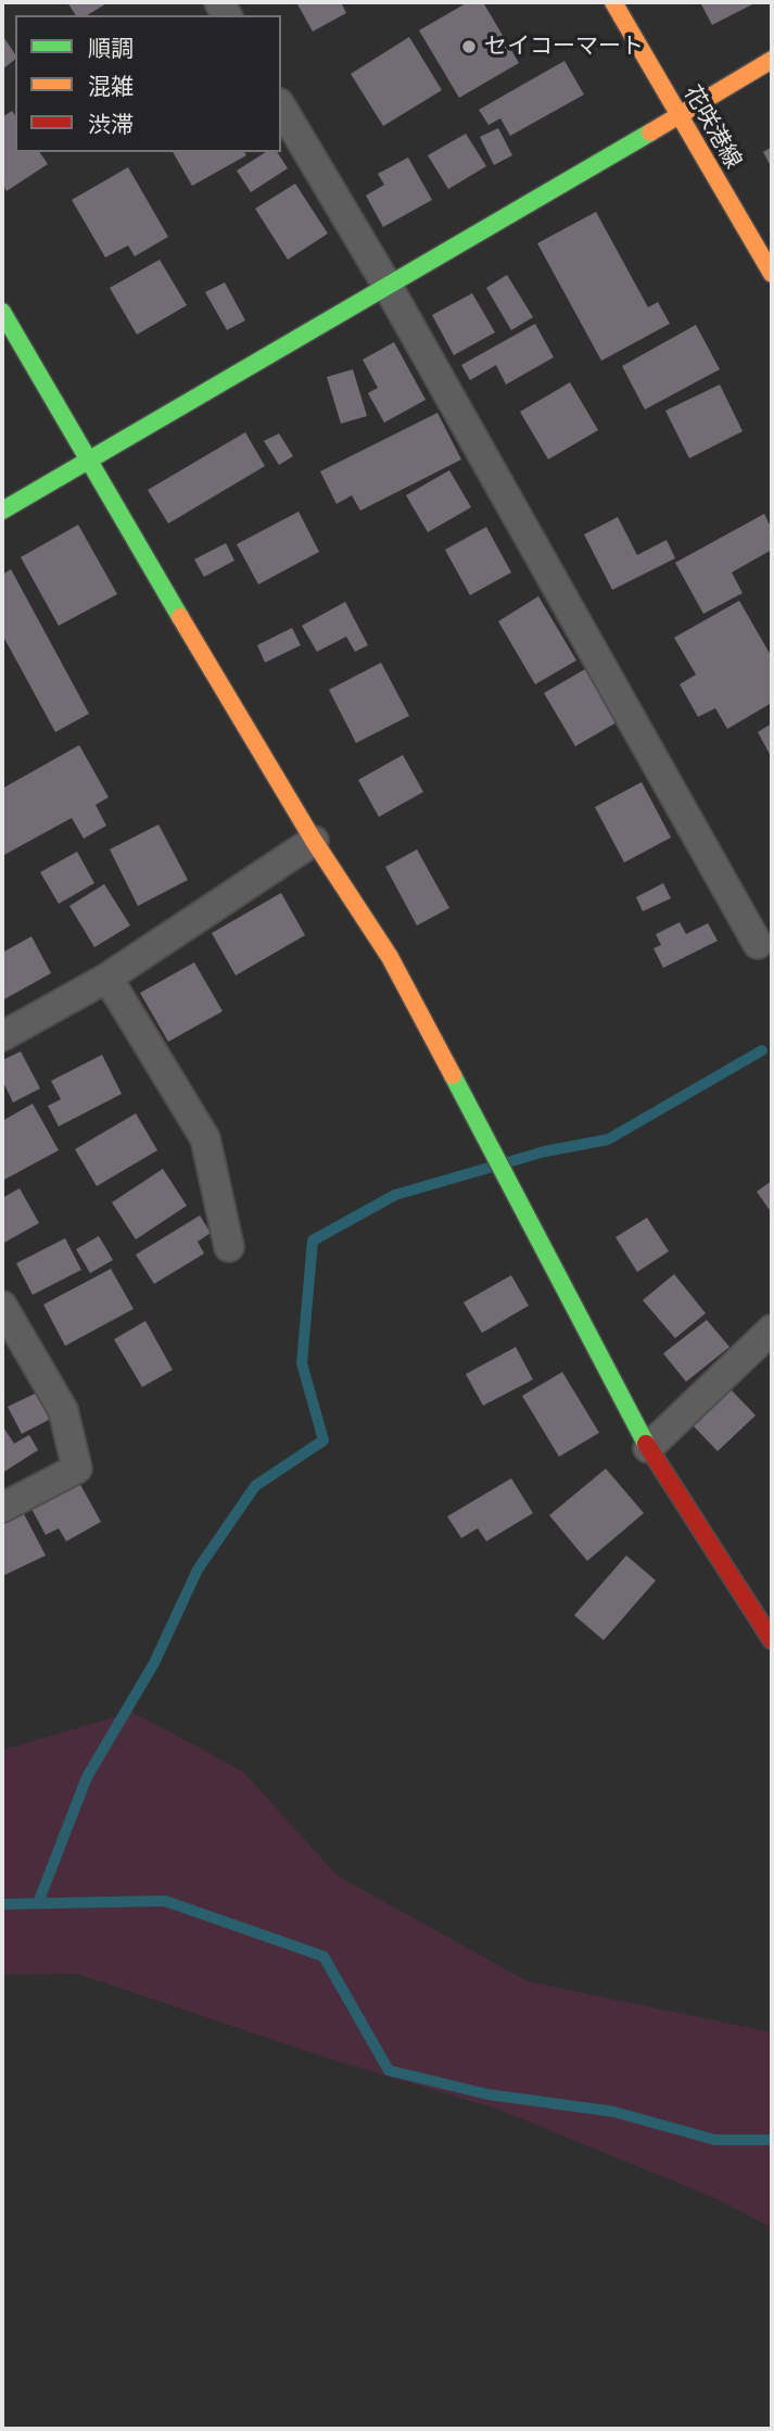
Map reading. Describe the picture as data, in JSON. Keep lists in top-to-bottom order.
{
  "streets": {
    "street": ["花咲港線"]
  },
  "places": ["セイコーマート"],
  "legend": ["順調", "混雑", "渋滞"]
}
